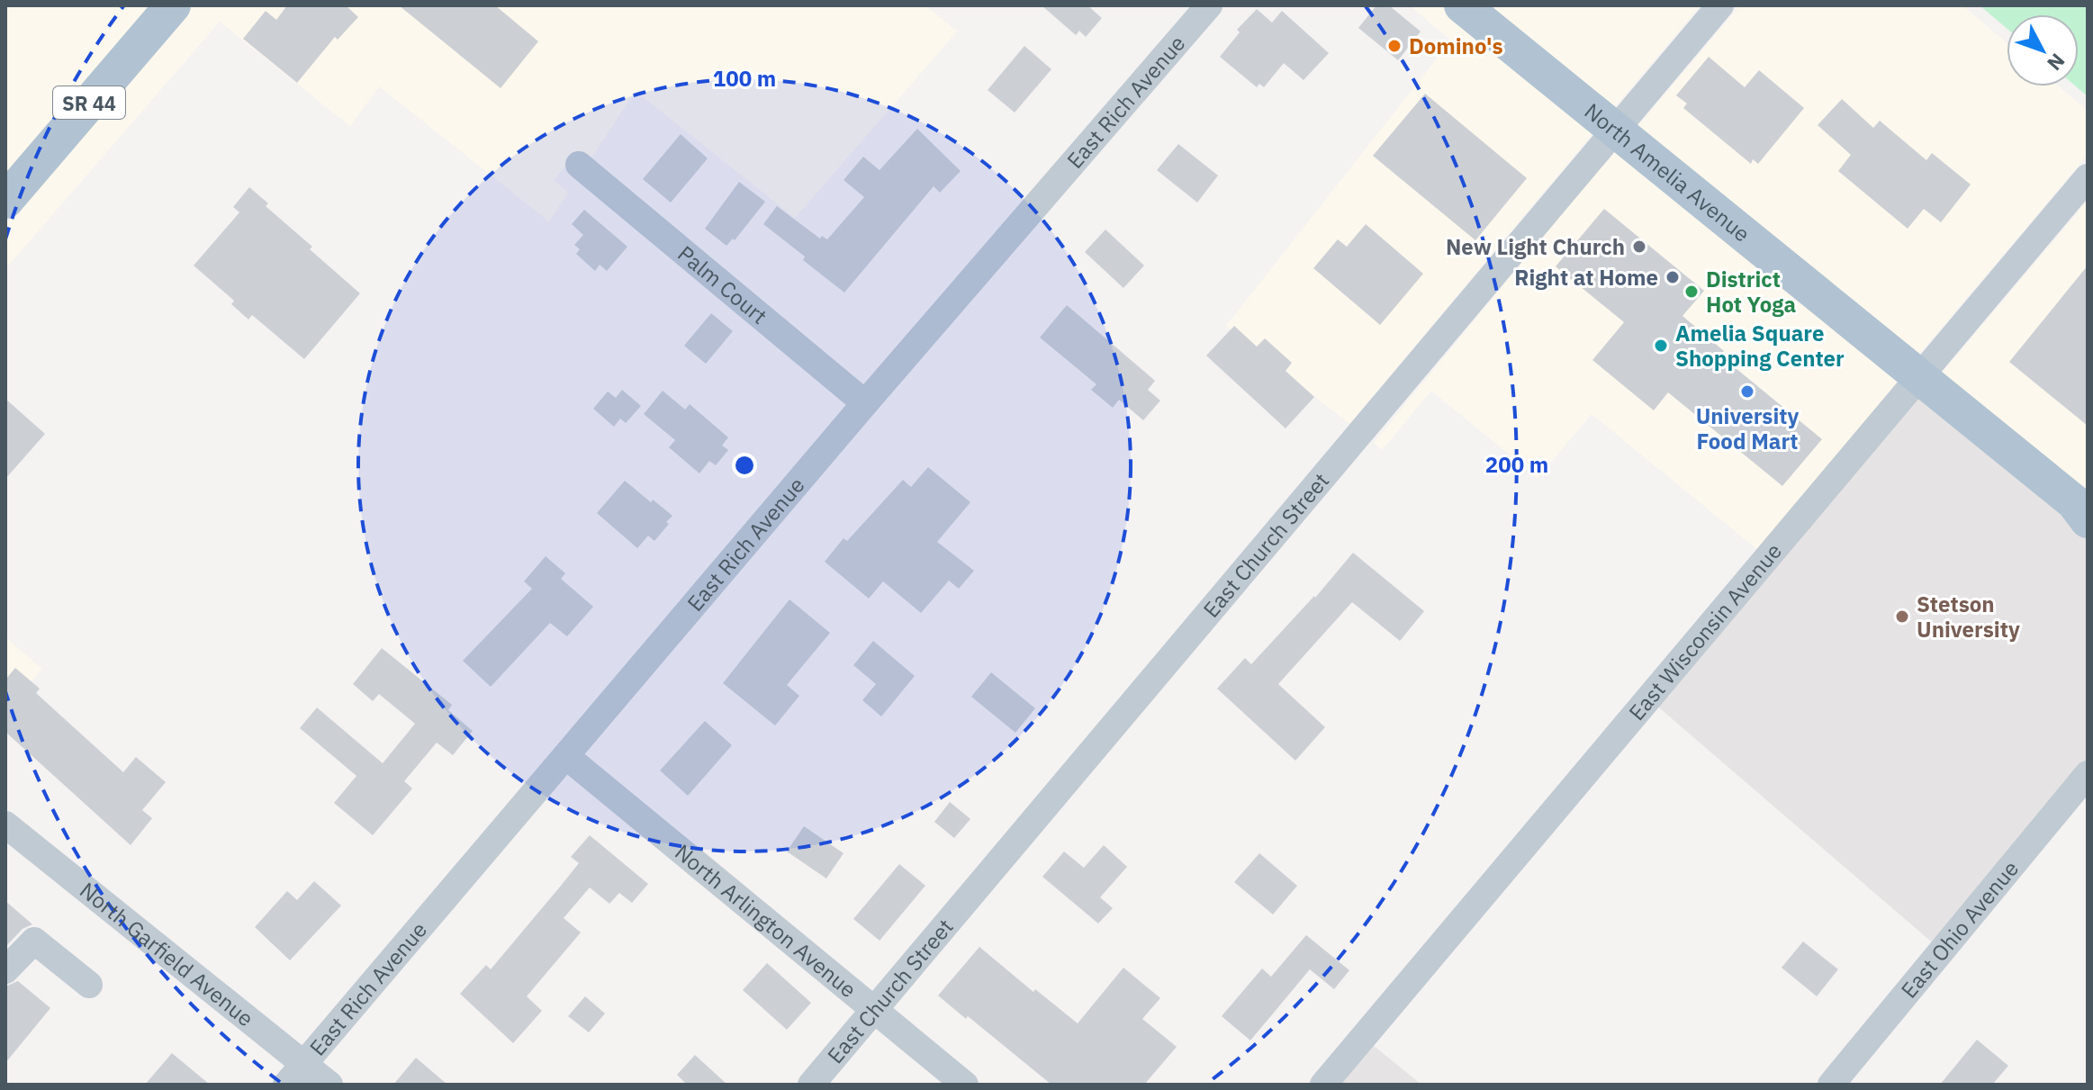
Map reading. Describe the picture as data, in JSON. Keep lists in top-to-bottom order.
{
  "streets": {
    "main road": ["SR 44", "North Amelia Avenue"],
    "street": [
      "East Rich Avenue",
      "Palm Court",
      "East Church Street",
      "East Wisconsin Avenue",
      "North Arlington Avenue",
      "East Ohio Avenue",
      "North Garfield Avenue"
    ]
  },
  "crossings": [
    ["East Rich Avenue", "Palm Court"],
    ["East Rich Avenue", "North Arlington Avenue"],
    ["East Rich Avenue", "North Garfield Avenue"],
    ["North Amelia Avenue", "East Church Street"],
    ["North Amelia Avenue", "East Wisconsin Avenue"],
    ["East Church Street", "North Arlington Avenue"]
  ],
  "places": [
    "Domino's",
    "New Light Church",
    "Right at Home",
    "District Hot Yoga",
    "Amelia Square Shopping Center",
    "University Food Mart",
    "Stetson University"
  ],
  "north": "bottom right",
  "rings": ["100 m", "200 m"]
}
